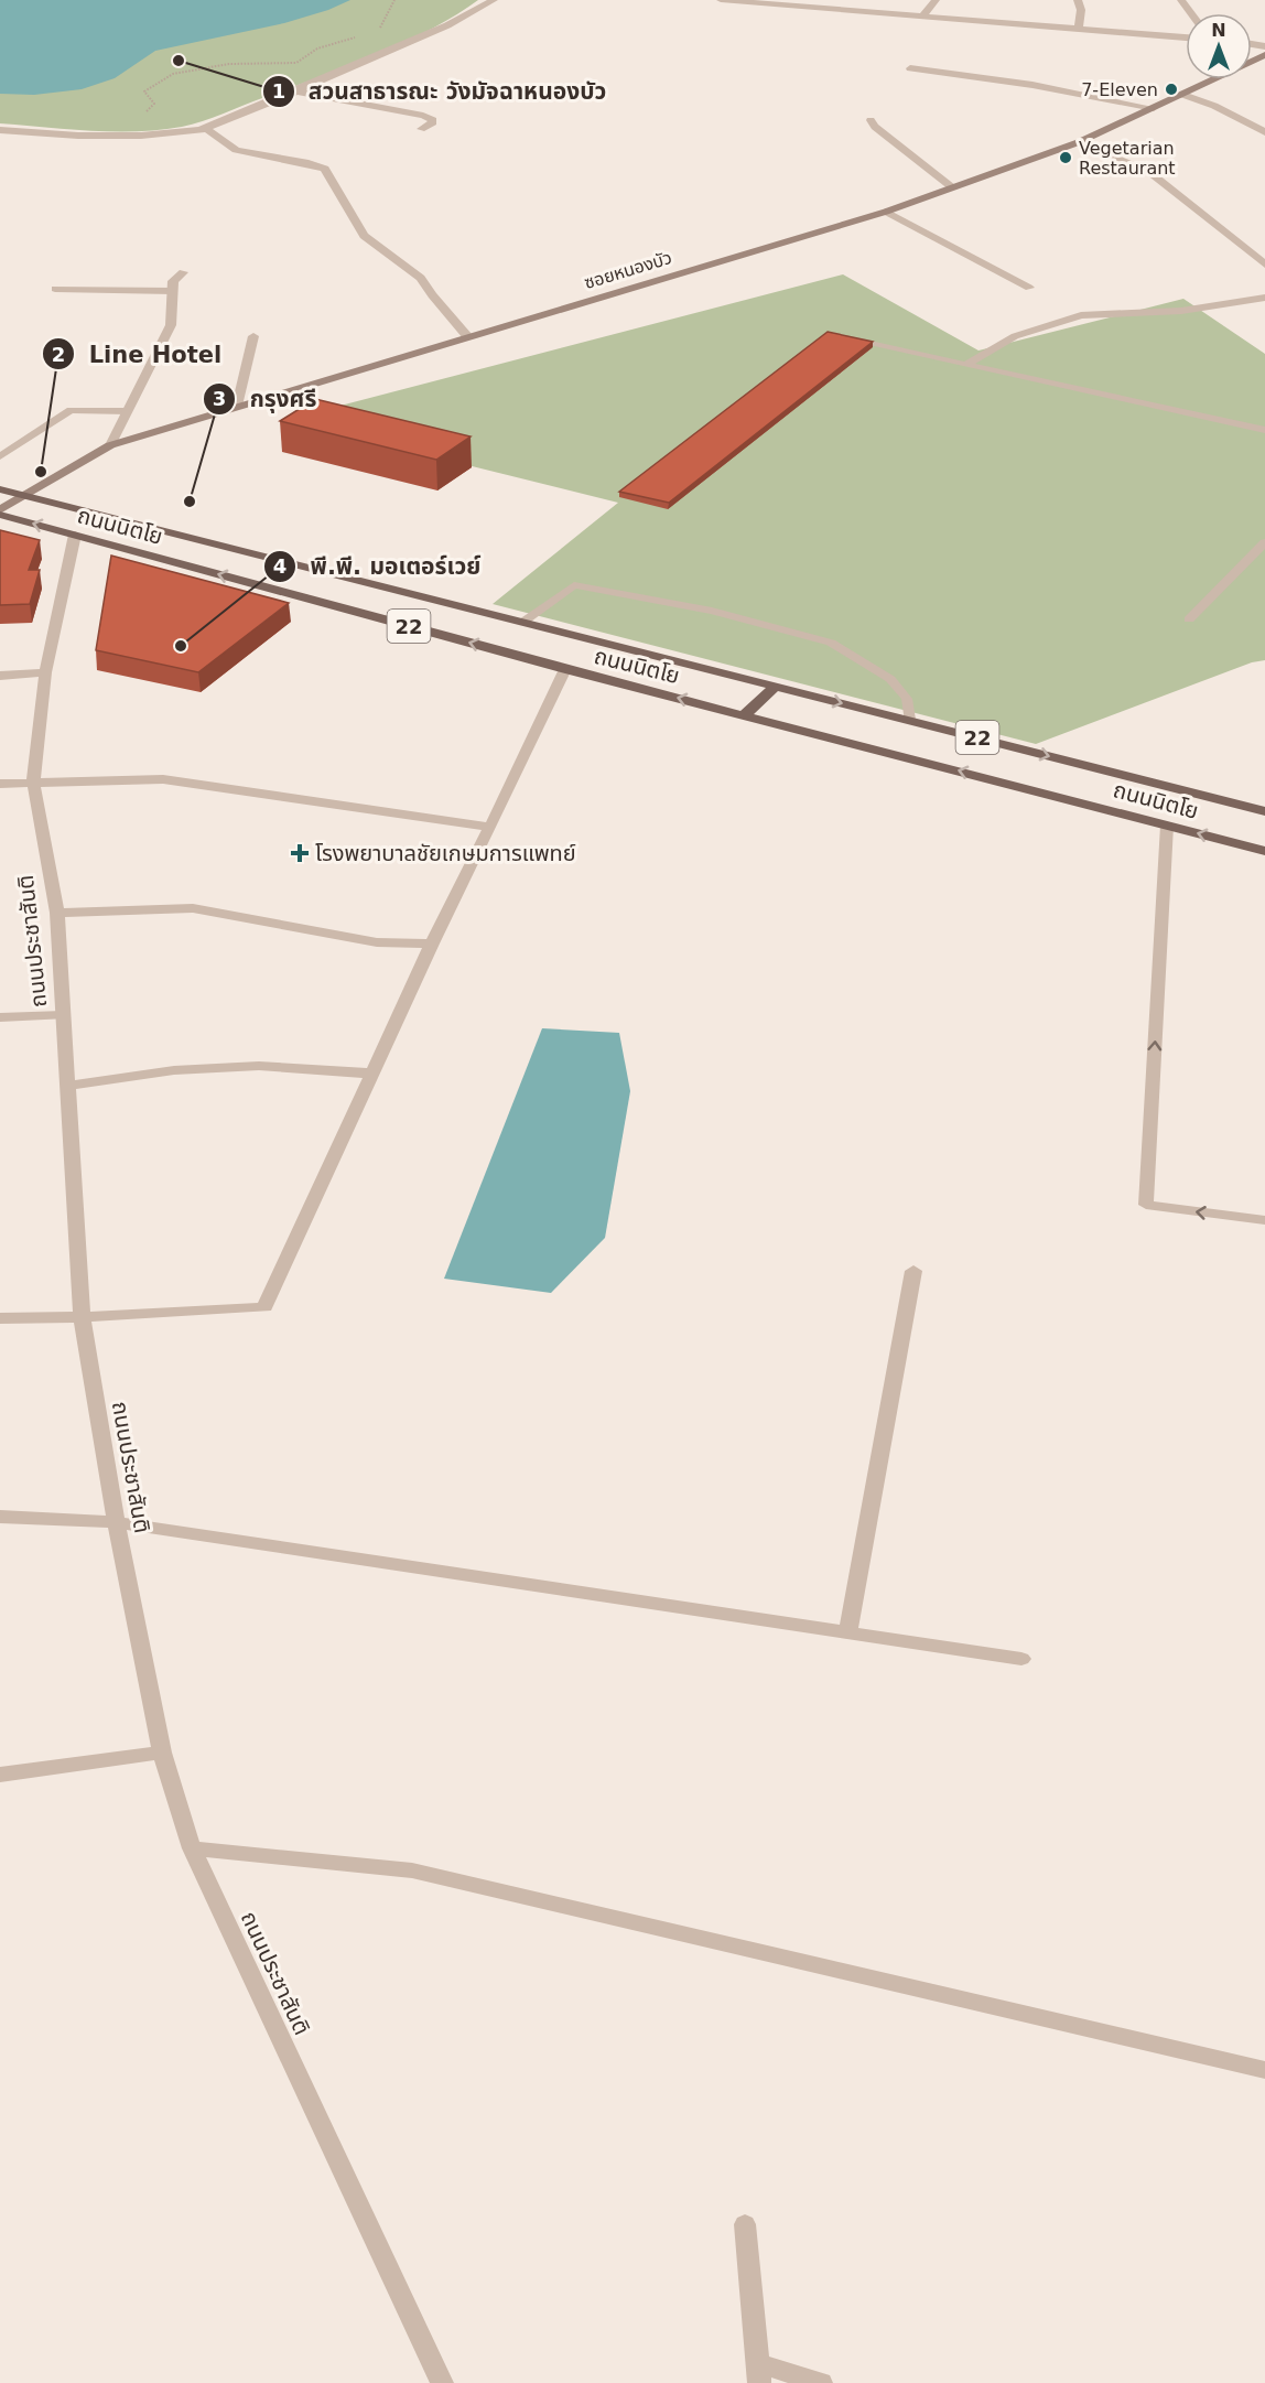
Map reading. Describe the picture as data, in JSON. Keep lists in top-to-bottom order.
{
  "streets": {
    "main road": ["ถนนนิตโย", "22"],
    "street": ["ซอยหนองบัว", "ถนนประชาสันติ"]
  },
  "crossings": [
    ["ซอยหนองบัว", "ถนนนิตโย"],
    ["ถนนนิตโย", "ถนนประชาสันติ"]
  ],
  "places": {
    "other": [
      "สวนสาธารณะ วังมัจฉาหนองบัว",
      "7-Eleven",
      "Vegetarian Restaurant",
      "Line Hotel",
      "กรุงศรี",
      "พี.พี. มอเตอร์เวย์"
    ],
    "health": ["โรงพยาบาลชัยเกษมการแพทย์"]
  },
  "north": "top"
}
